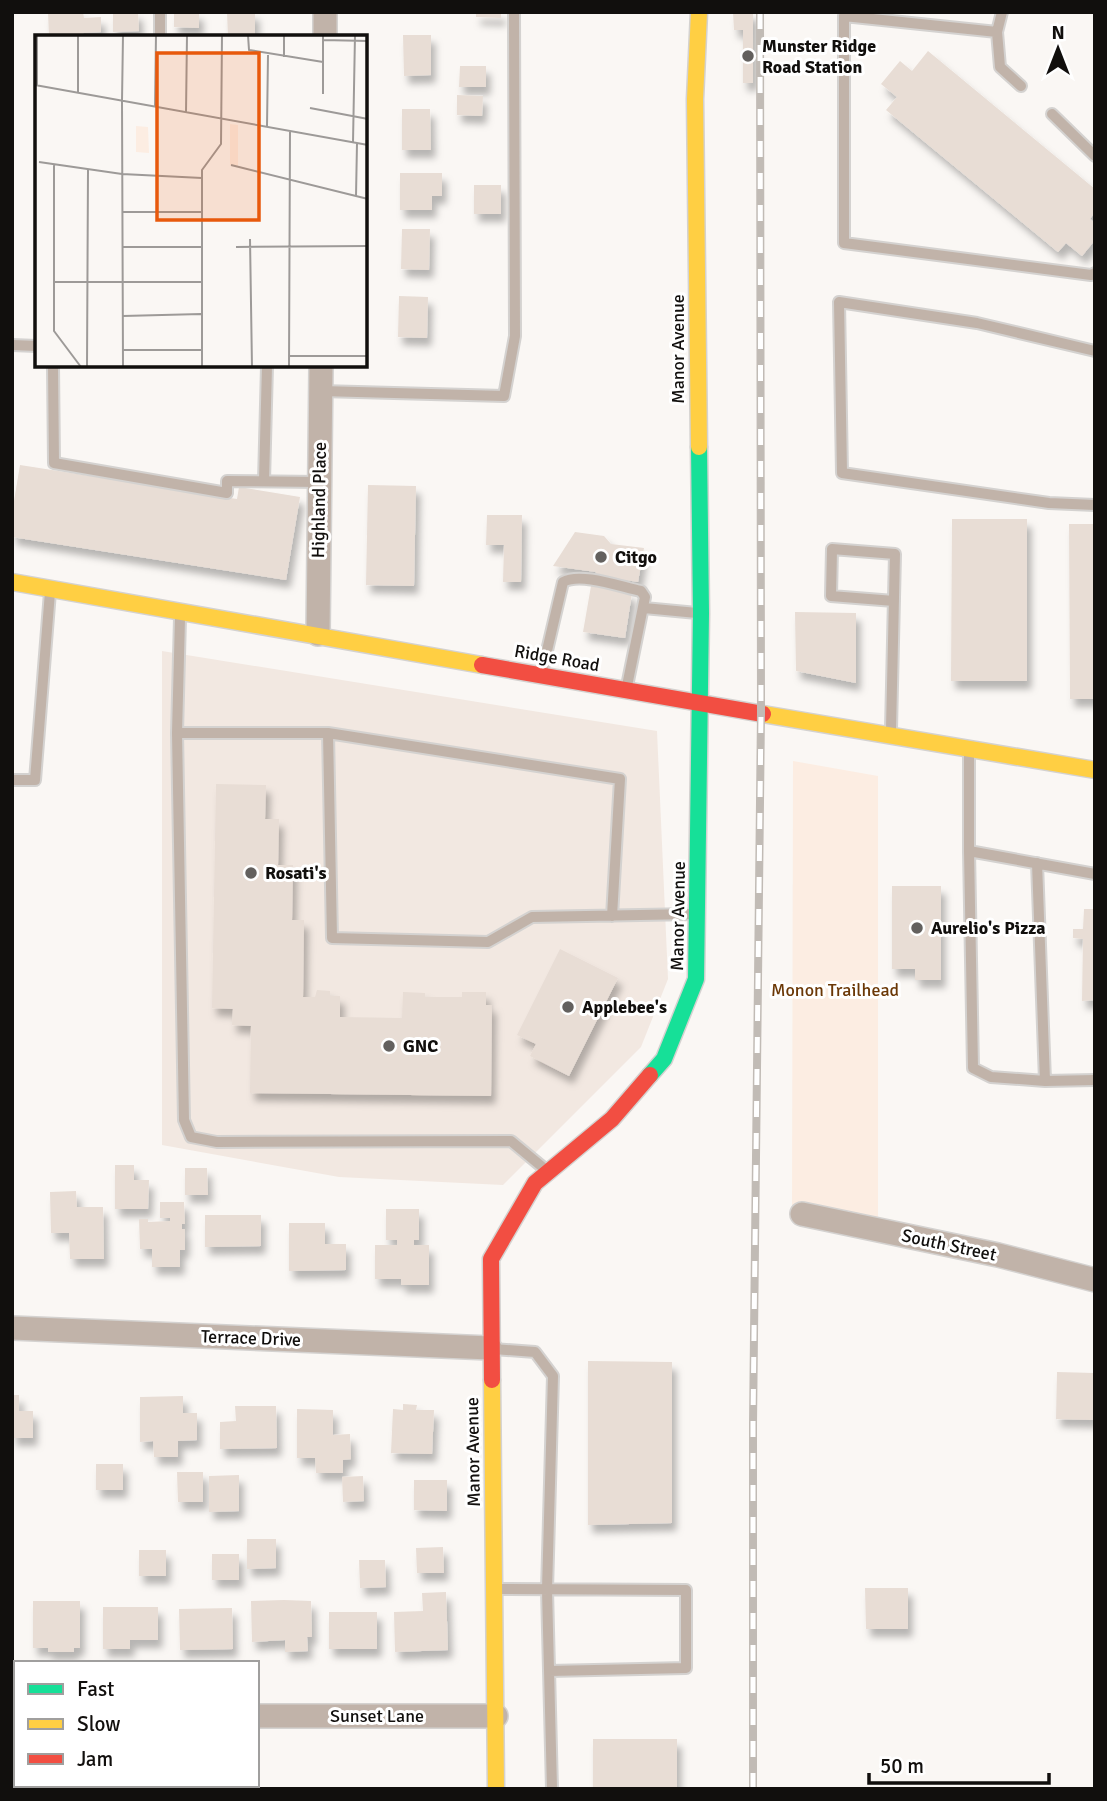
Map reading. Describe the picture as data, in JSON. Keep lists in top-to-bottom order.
{
  "streets": {
    "street": [
      "Manor Avenue",
      "Highland Place",
      "Ridge Road",
      "South Street",
      "Terrace Drive",
      "Sunset Lane"
    ]
  },
  "crossings": [
    ["Manor Avenue", "Ridge Road"],
    ["Manor Avenue", "Terrace Drive"],
    ["Manor Avenue", "Sunset Lane"],
    ["Highland Place", "Ridge Road"]
  ],
  "parks": ["Monon Trailhead"],
  "places": [
    "Munster Ridge Road Station",
    "Citgo",
    "Rosati's",
    "Aurelio's Pizza",
    "Applebee's",
    "GNC"
  ],
  "legend": ["Fast", "Slow", "Jam"],
  "scale_bar": "50 m",
  "north": "top"
}
